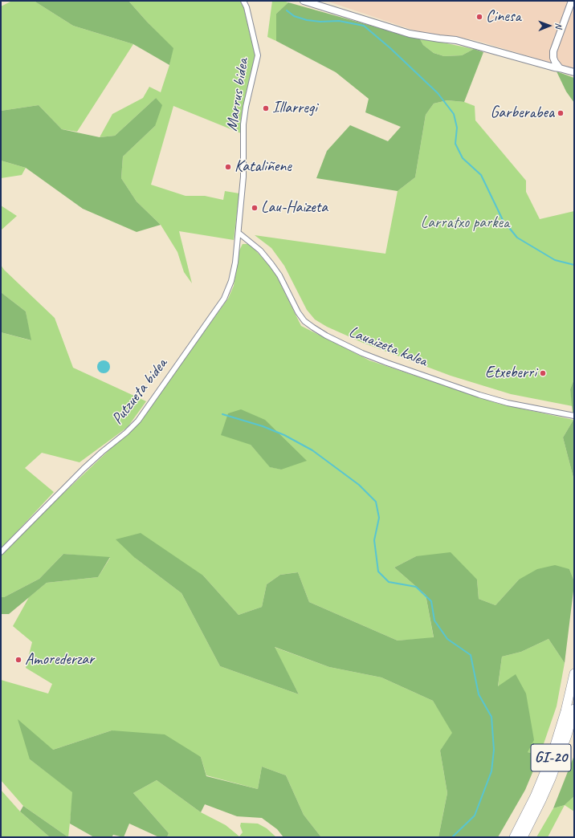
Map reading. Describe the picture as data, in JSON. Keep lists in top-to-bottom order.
{
  "streets": {
    "highway": ["GI-20"],
    "street": ["Marrus bidea", "Lauaizeta kalea", "Putzueta bidea"]
  },
  "crossings": [
    ["Marrus bidea", "Lauaizeta kalea"],
    ["Marrus bidea", "Putzueta bidea"],
    ["Lauaizeta kalea", "Putzueta bidea"]
  ],
  "parks": ["Larratxo parkea"],
  "places": [
    "Cinesa",
    "Illarregi",
    "Garberabea",
    "Kataliñene",
    "Lau-Haizeta",
    "Etxeberri",
    "Amorederzar"
  ],
  "north": "right"
}
